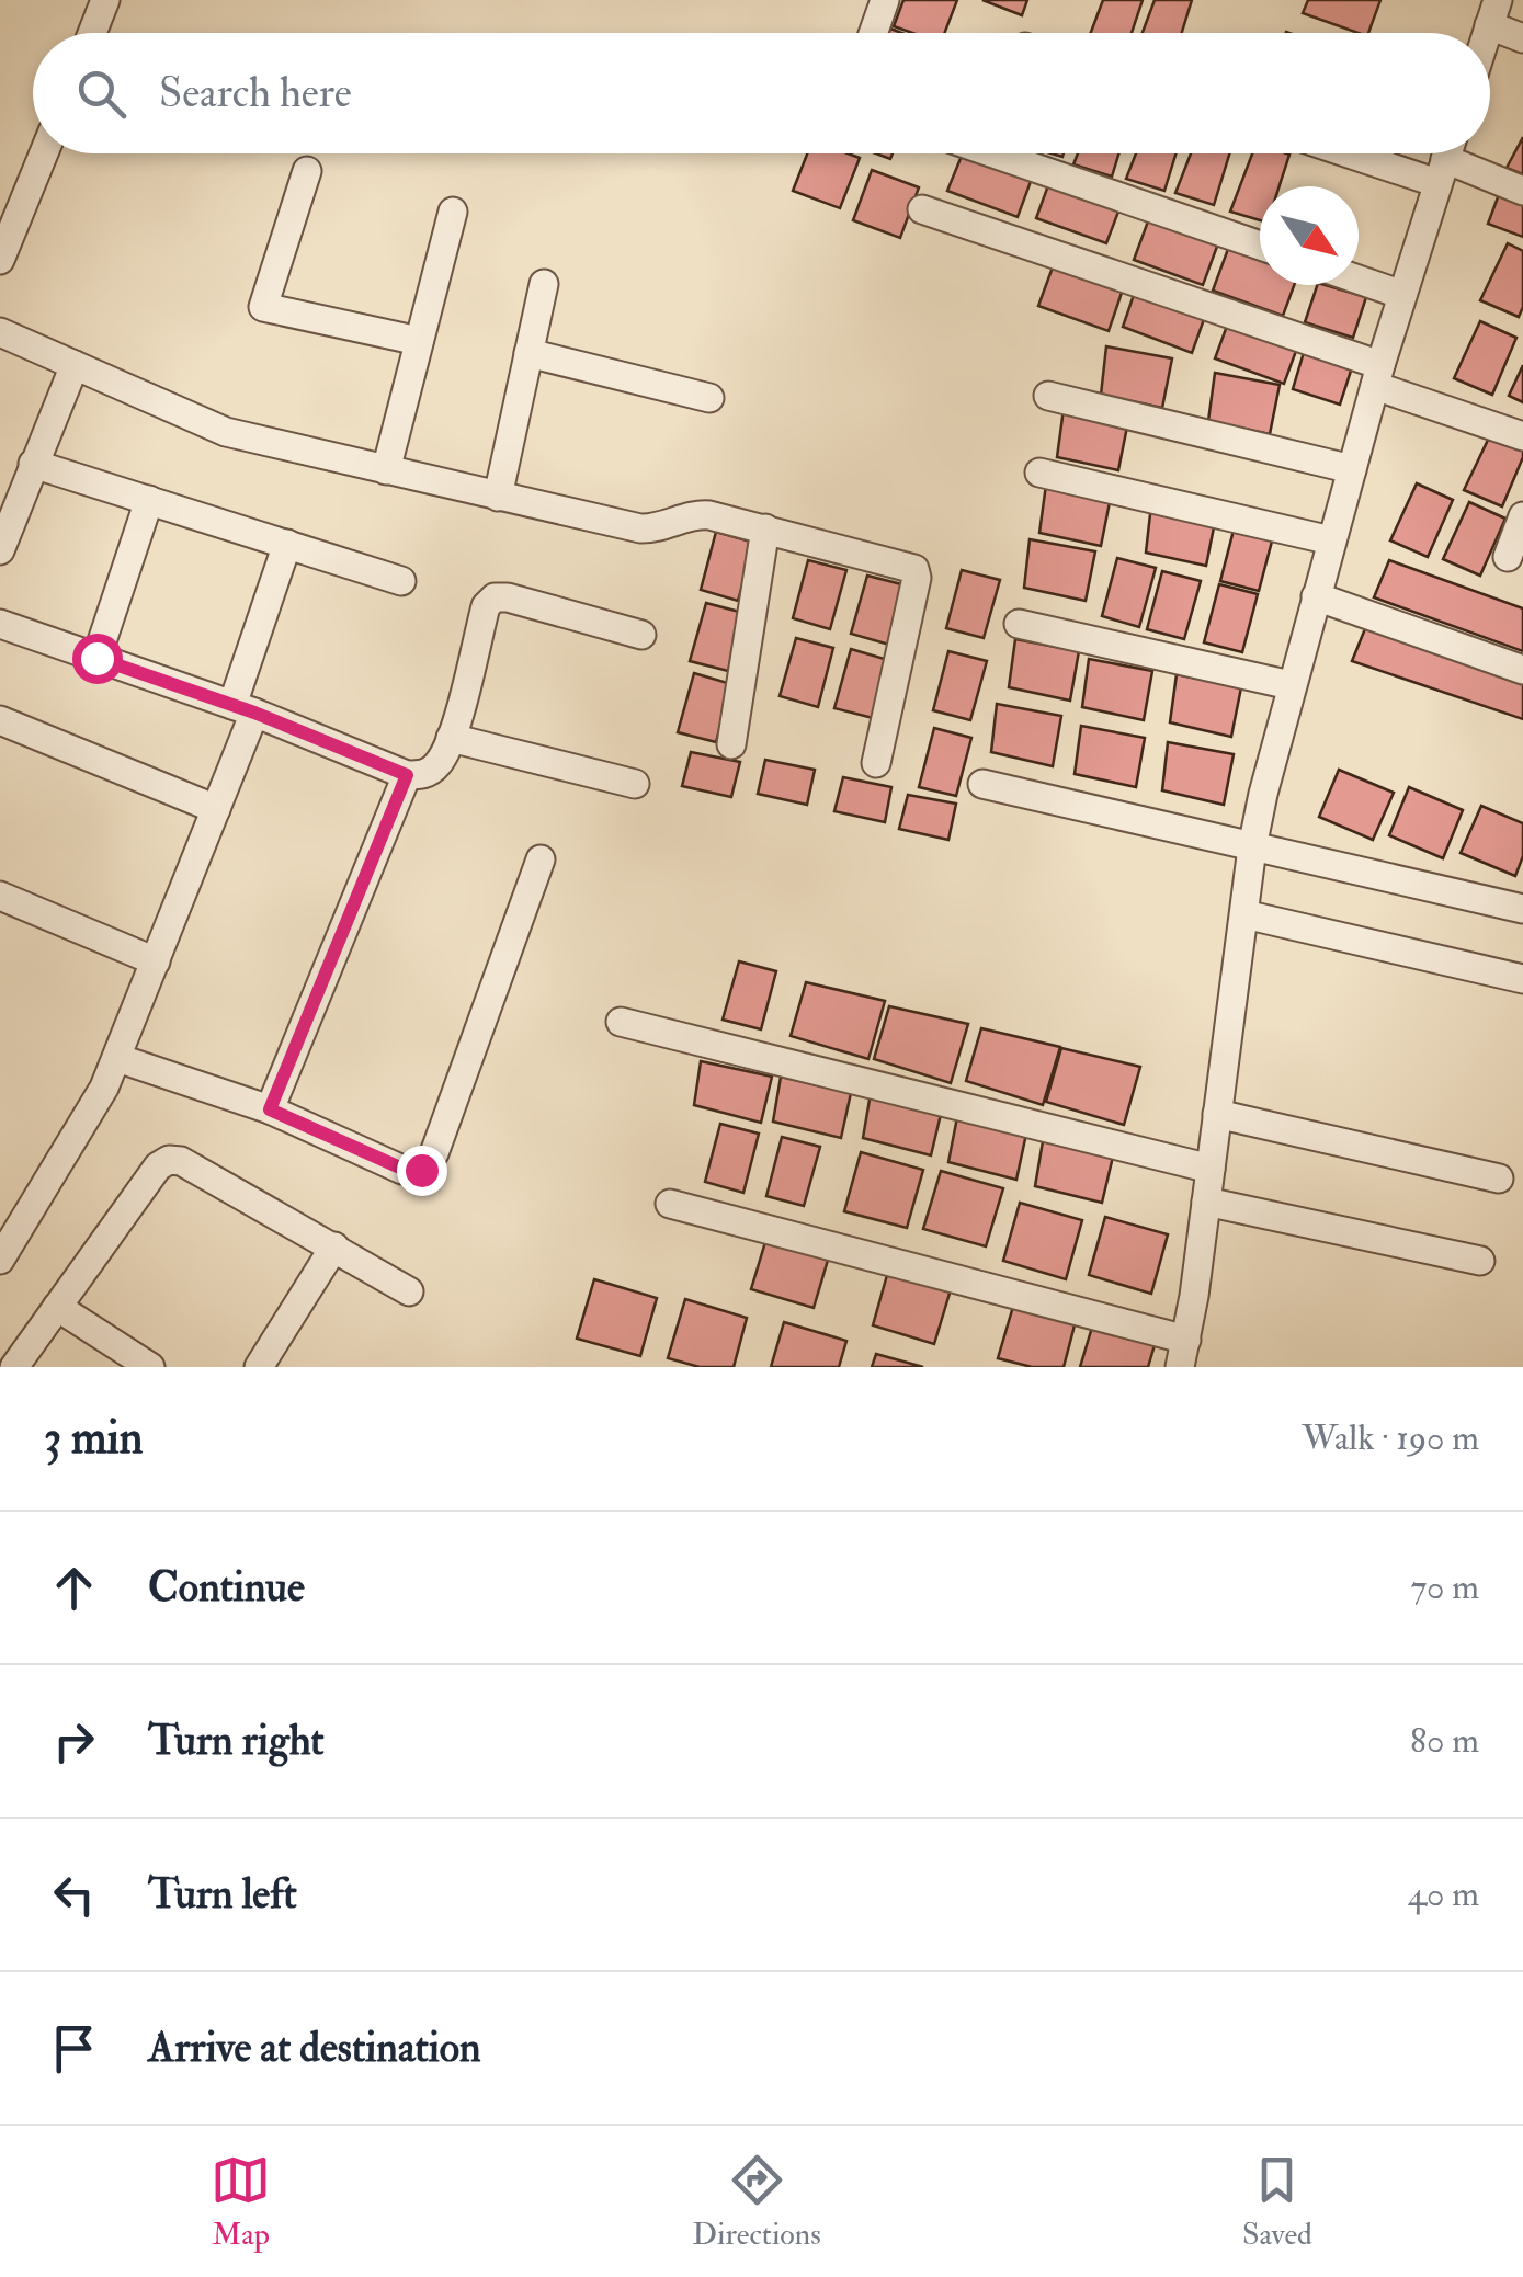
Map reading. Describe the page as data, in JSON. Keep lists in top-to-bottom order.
{
  "north": "bottom right",
  "page": {
    "search": "Search here",
    "heading": ["3 min", "Walk · 190 m"],
    "list": [
      ["Continue", "70 m"],
      ["Turn right", "80 m"],
      ["Turn left", "40 m"],
      "Arrive at destination"
    ],
    "nav": ["Map", "Directions", "Saved"]
  }
}
